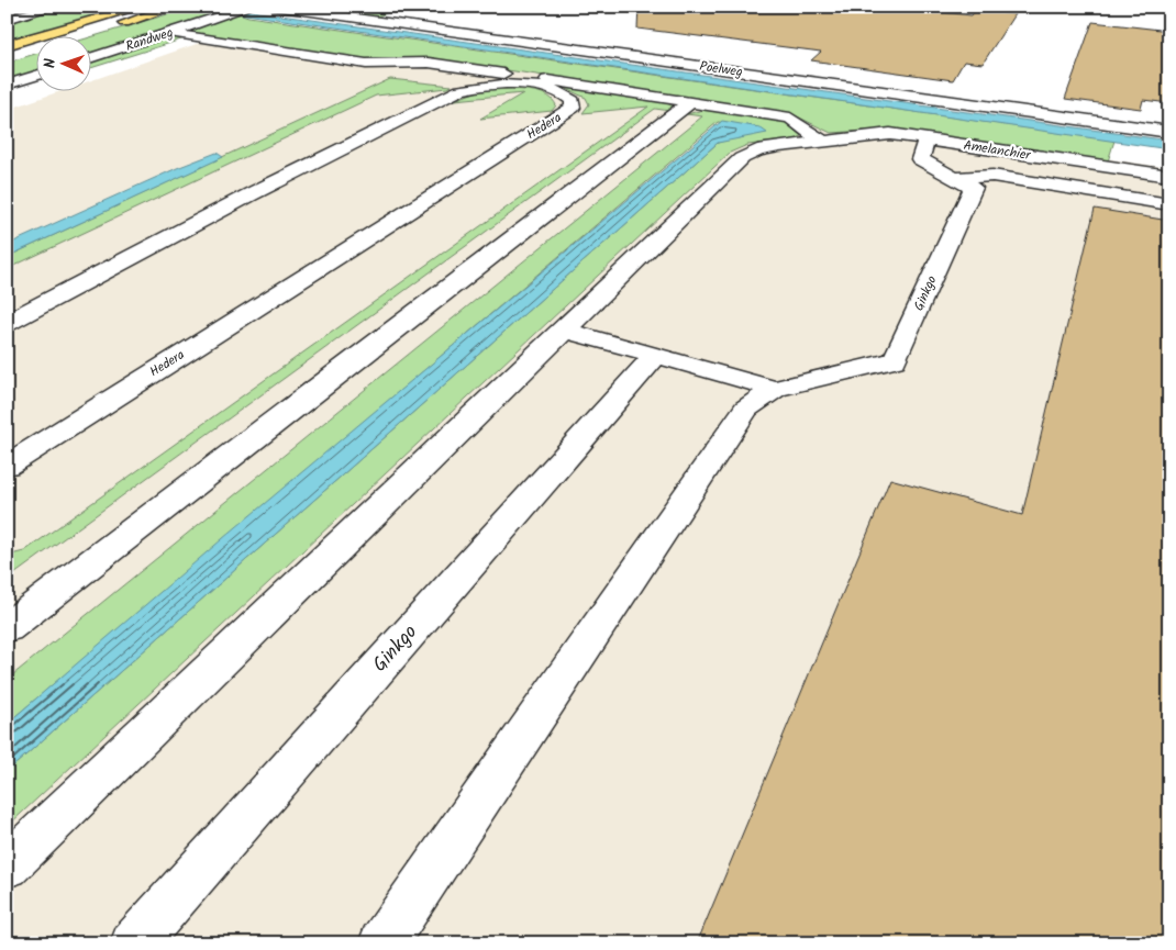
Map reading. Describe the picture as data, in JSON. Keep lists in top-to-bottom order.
{
  "streets": {
    "street": [
      "Randweg",
      "Poelweg",
      "Hedera",
      "Amelanchier",
      "Ginkgo"
    ]
  },
  "crossings": [
    ["Amelanchier", "Ginkgo"]
  ],
  "north": "left"
}
